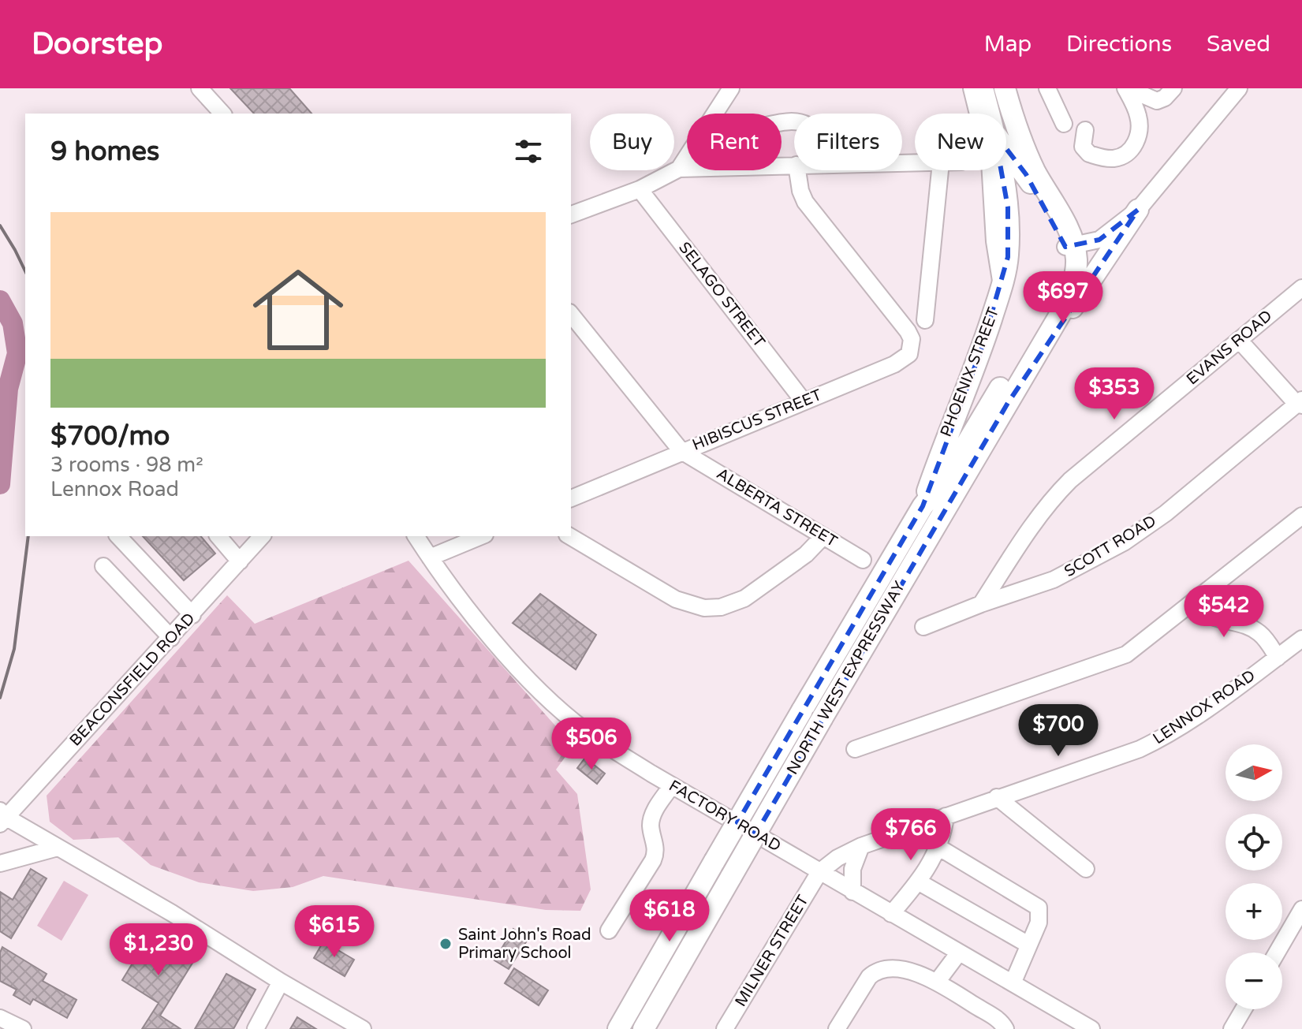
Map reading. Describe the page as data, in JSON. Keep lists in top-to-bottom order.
{
  "streets": {
    "main road": ["PHOENIX STREET", "NORTH WEST EXPRESSWAY"],
    "street": [
      "SELAGO STREET",
      "EVANS ROAD",
      "HIBISCUS STREET",
      "ALBERTA STREET",
      "SCOTT ROAD",
      "BEACONSFIELD ROAD",
      "LENNOX ROAD",
      "FACTORY ROAD",
      "MILNER STREET"
    ]
  },
  "crossings": [
    ["SELAGO STREET", "HIBISCUS STREET"],
    ["EVANS ROAD", "SCOTT ROAD"],
    ["PHOENIX STREET", "NORTH WEST EXPRESSWAY"],
    ["HIBISCUS STREET", "ALBERTA STREET"],
    ["LENNOX ROAD", "FACTORY ROAD"],
    ["LENNOX ROAD", "MILNER STREET"],
    ["FACTORY ROAD", "MILNER STREET"]
  ],
  "places": ["Saint John's Road Primary School"],
  "north": "right",
  "page": {
    "header": "Doorstep",
    "nav": ["Map", "Directions", "Saved"],
    "chip": [
      "Buy",
      "Rent",
      "Filters",
      "New"
    ],
    "heading": "9 homes",
    "list": [
      {
        "name": "$700/mo",
        "note": "3 rooms · 98 m² · Lennox Road"
      }
    ],
    "price": [
      "$697",
      "$353",
      "$542",
      "$700",
      "$506",
      "$766",
      "$618",
      "$615",
      "$1,230"
    ],
    "map_buttons": ["+", "−"]
  }
}
